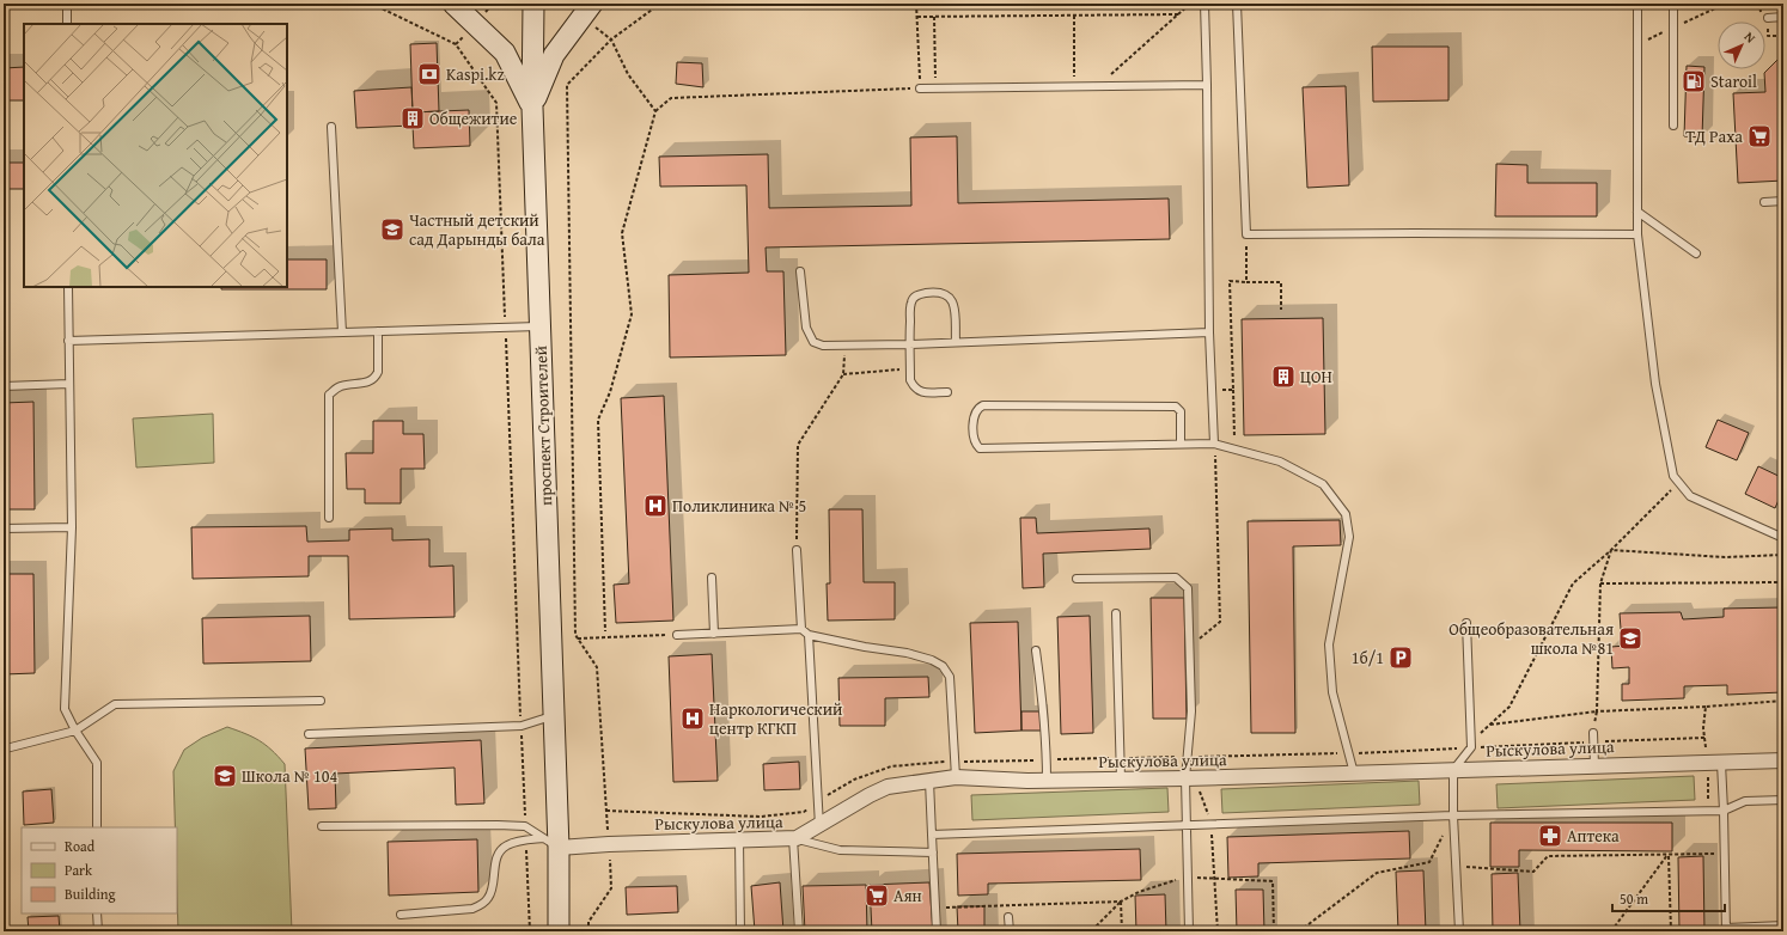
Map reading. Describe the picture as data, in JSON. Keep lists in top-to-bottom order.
{
  "streets": {
    "main road": ["проспект Строителей"],
    "street": ["Рыскулова улица"]
  },
  "crossings": [
    ["проспект Строителей", "Рыскулова улица"]
  ],
  "places": {
    "bank": ["Kaspi.kz"],
    "fuel station": ["Staroil"],
    "building": ["Общежитие", "ЦОН"],
    "supermarket": ["ТД Раха", "Аян"],
    "school or university": ["Частный детский сад Дарынды бала", "Общеобразовательная школа №81", "Школа № 104"],
    "hospital": ["Поликлиника № 5", "Наркологический центр КГКП"],
    "parking": ["1б/1"],
    "pharmacy": ["Аптека"]
  },
  "legend": ["Road", "Park", "Building"],
  "scale_bar": "50 m",
  "north": "top right"
}
